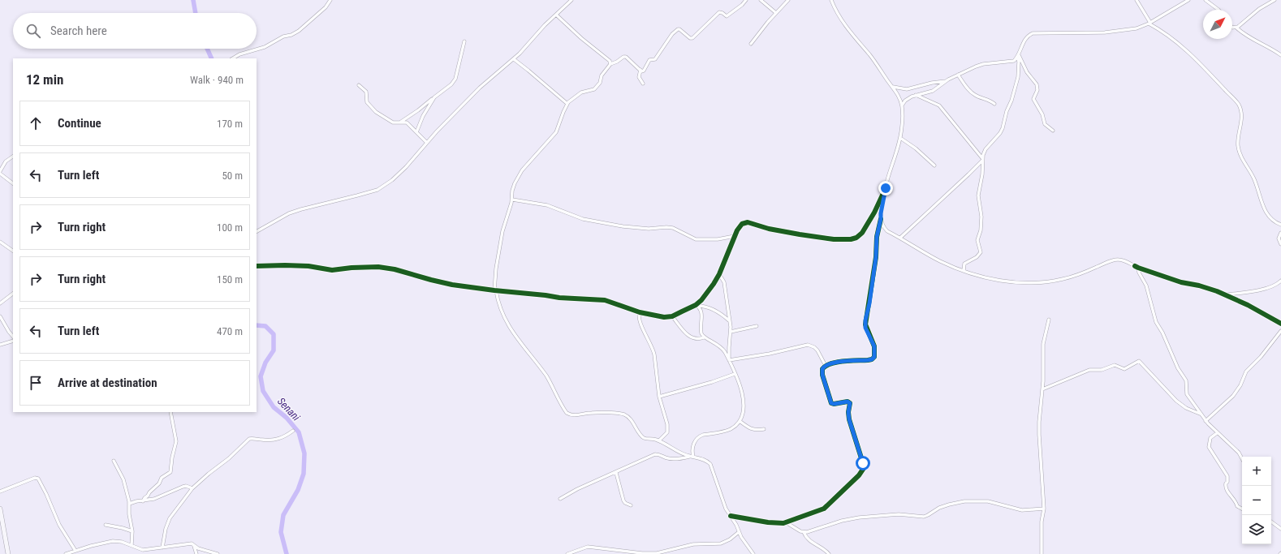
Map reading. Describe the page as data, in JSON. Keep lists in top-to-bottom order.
{
  "water": ["Senani"],
  "north": "top right",
  "page": {
    "search": "Search here",
    "heading": ["12 min", "Walk · 940 m"],
    "list": [
      ["Continue", "170 m"],
      ["Turn left", "50 m"],
      ["Turn right", "100 m"],
      ["Turn right", "150 m"],
      ["Turn left", "470 m"],
      "Arrive at destination"
    ],
    "map_buttons": ["+", "−"]
  }
}
